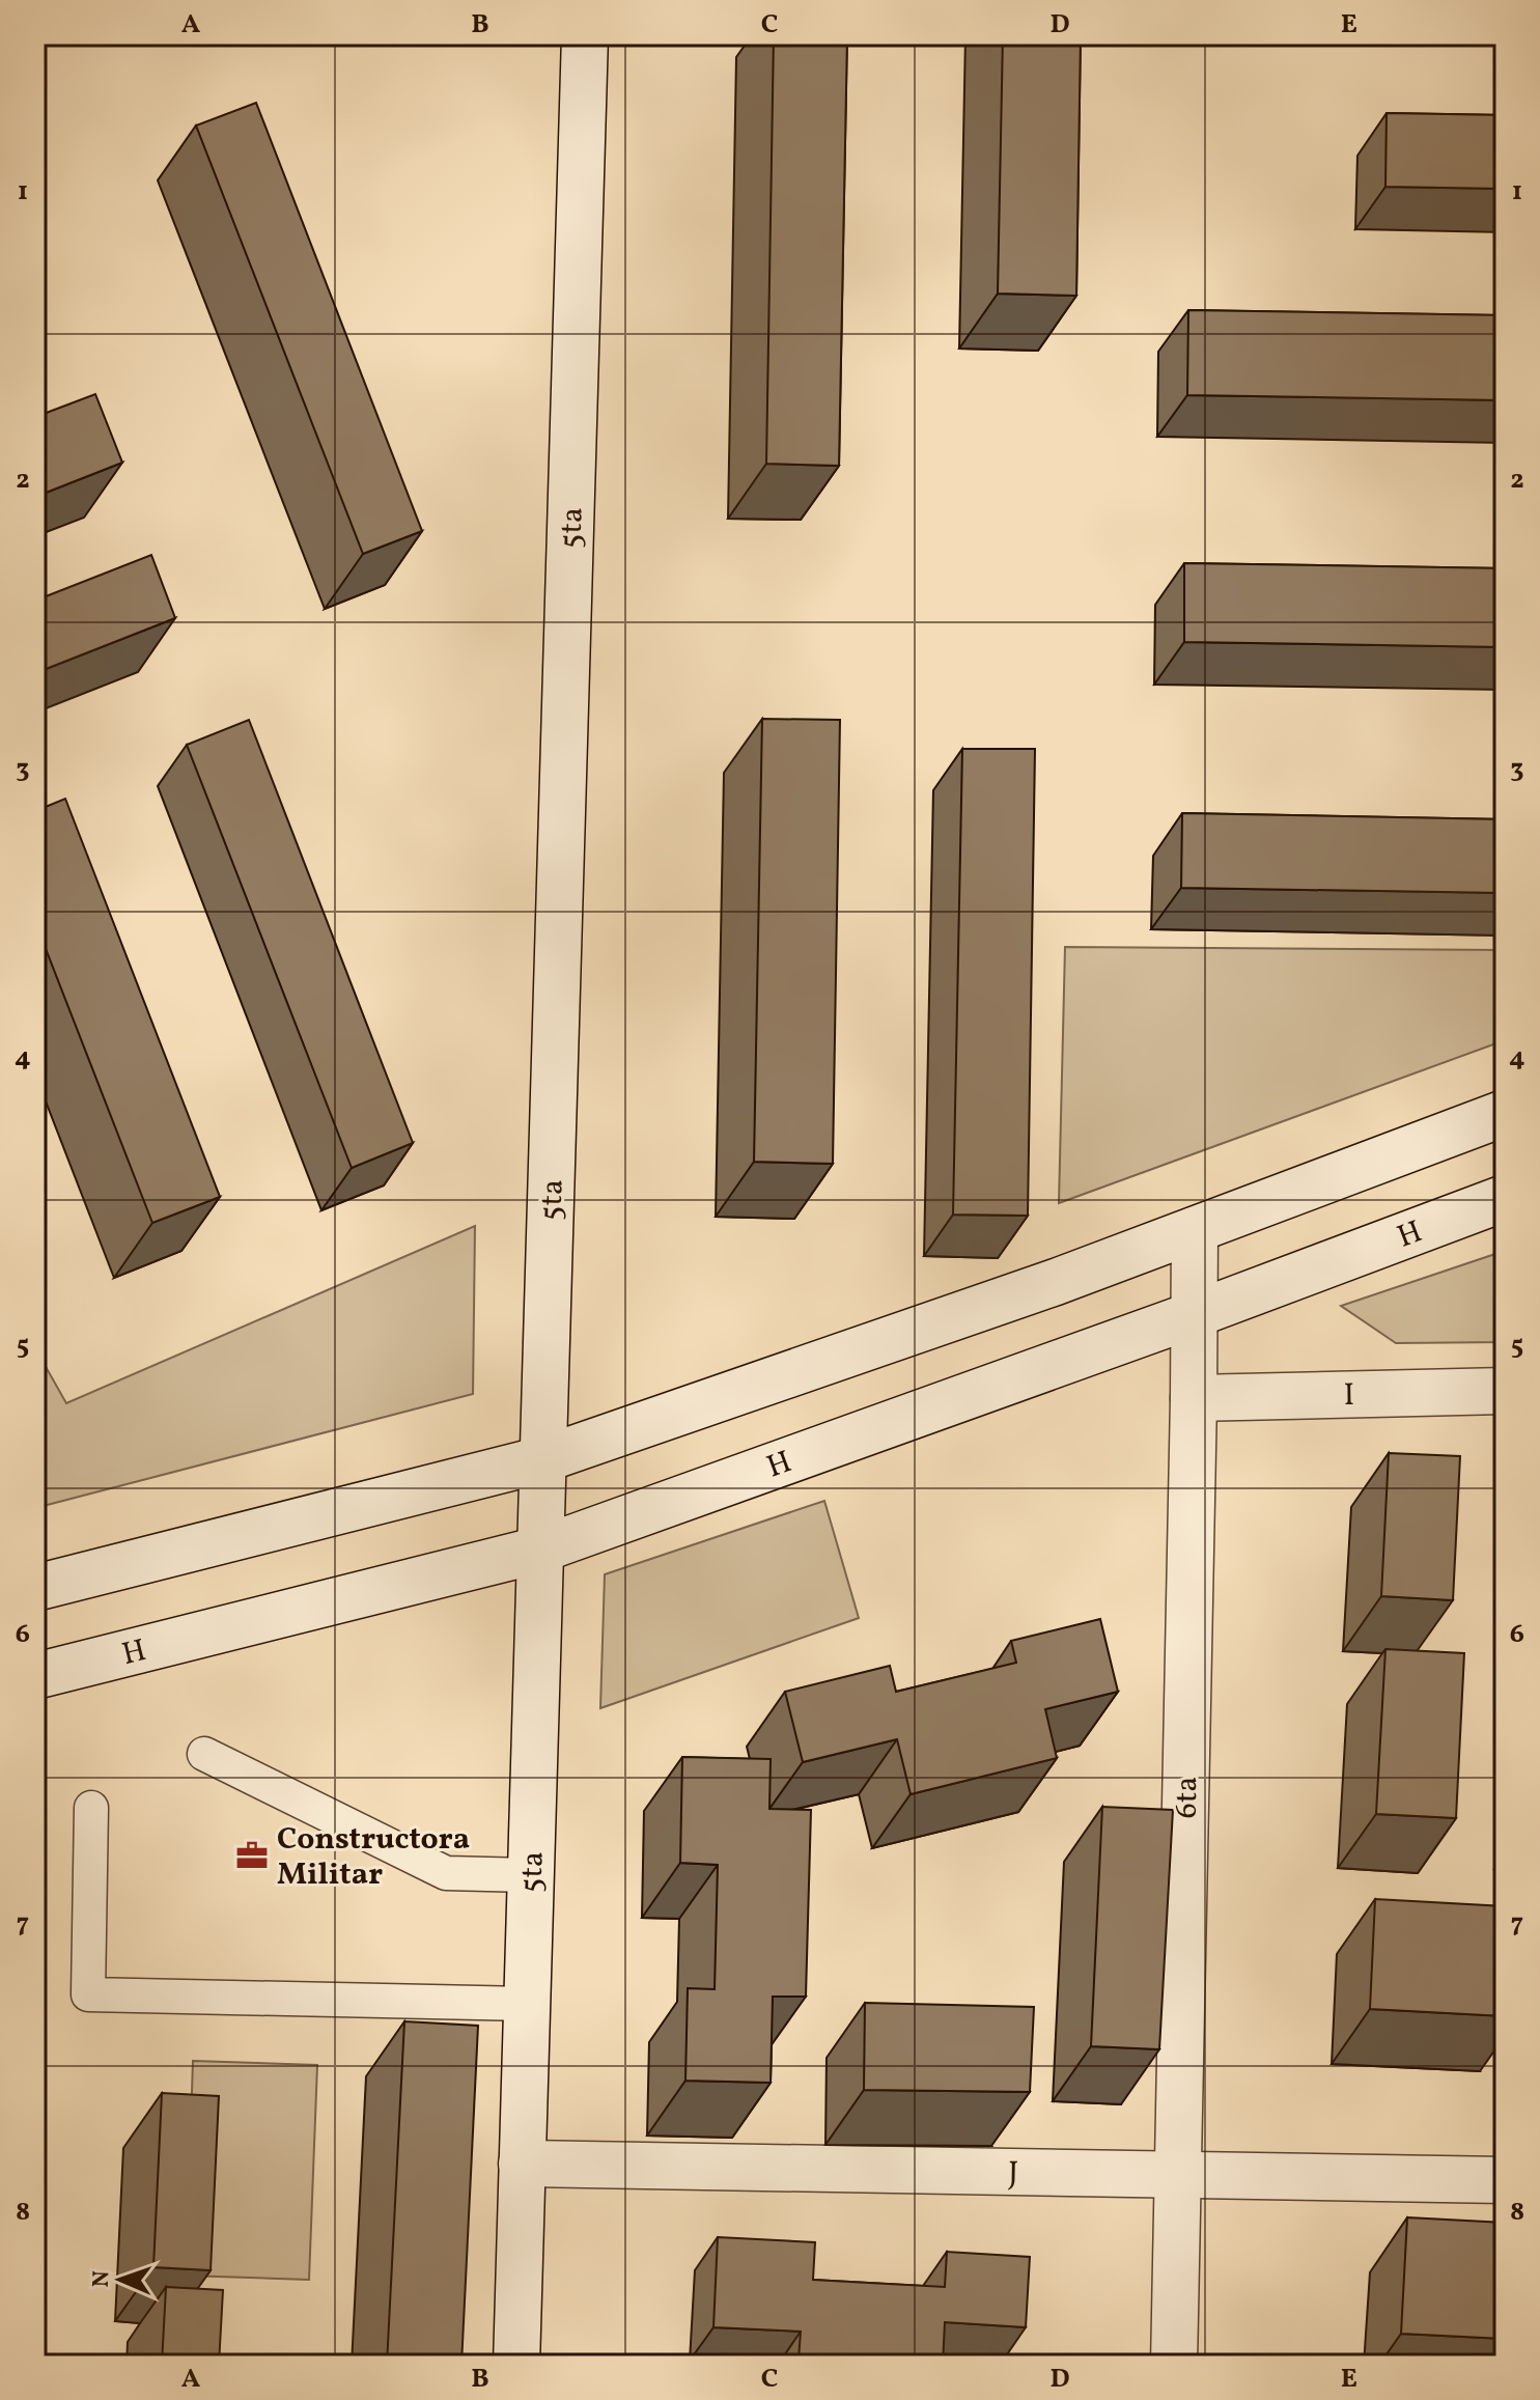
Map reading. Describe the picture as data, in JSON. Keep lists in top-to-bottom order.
{
  "streets": {
    "street": [
      "5ta",
      "H",
      "I",
      "6ta",
      "J"
    ]
  },
  "crossings": [
    ["5ta", "H"],
    ["5ta", "J"],
    ["H", "6ta"],
    ["I", "6ta"],
    ["6ta", "J"]
  ],
  "places": {
    "office": ["Constructora Militar"]
  },
  "north": "left",
  "grid": {
    "columns": [
      "A",
      "B",
      "C",
      "D",
      "E"
    ],
    "rows": [
      "1",
      "2",
      "3",
      "4",
      "5",
      "6",
      "7",
      "8"
    ]
  }
}
